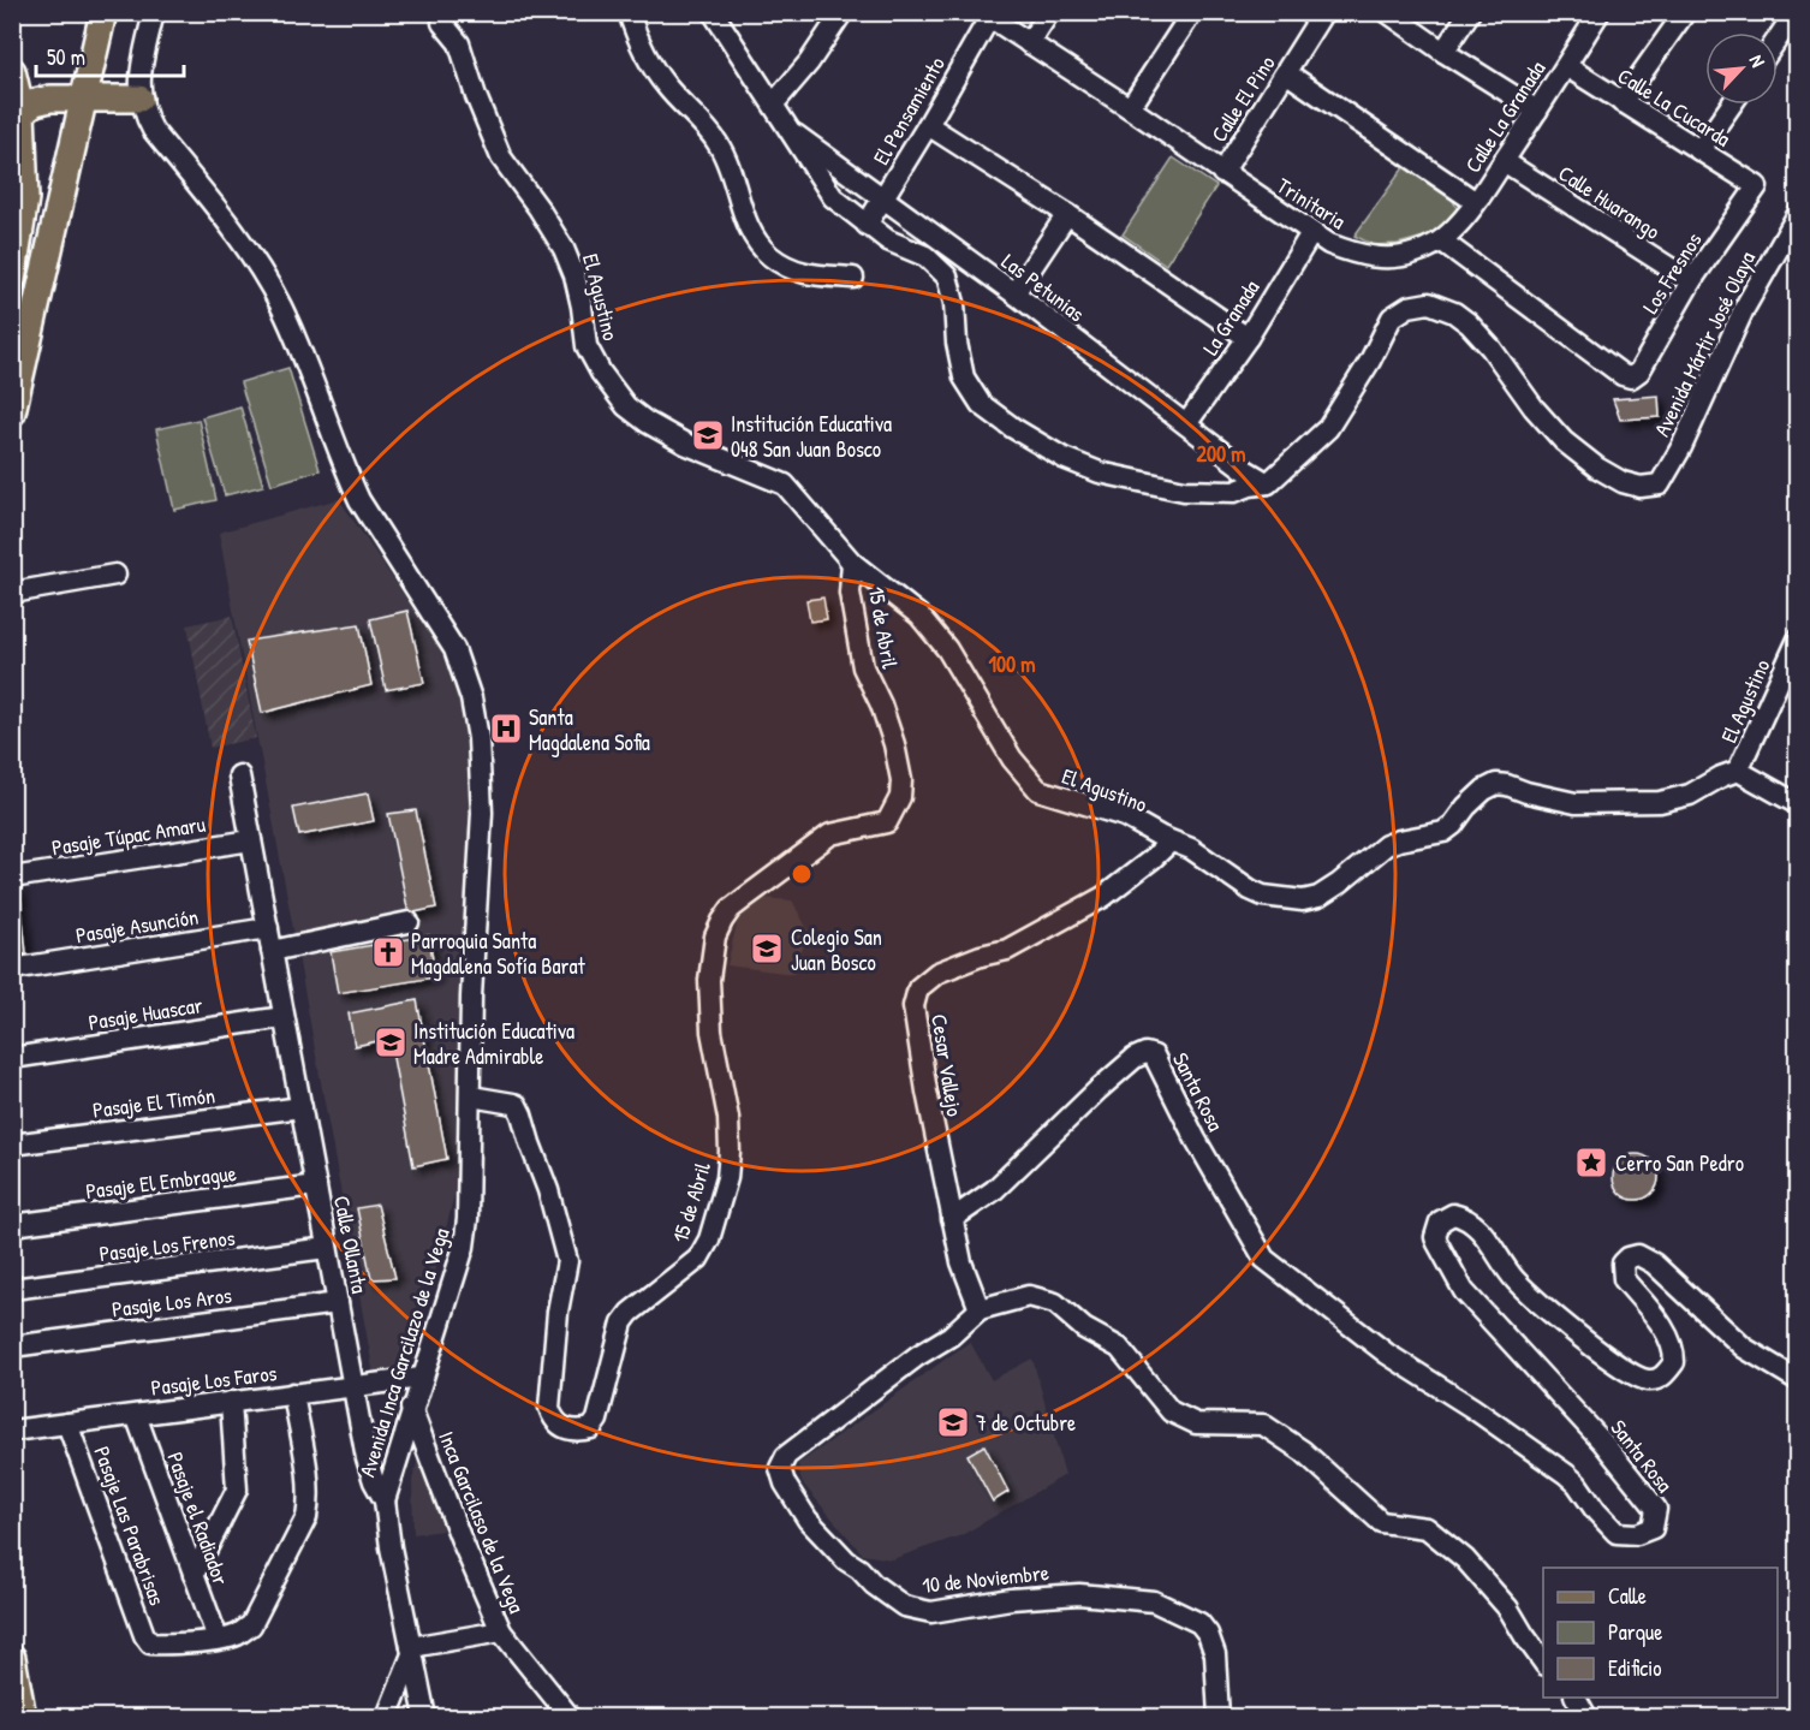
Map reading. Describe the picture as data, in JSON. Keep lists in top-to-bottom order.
{
  "streets": {
    "street": [
      "Calle El Pino",
      "Calle La Cucarda",
      "El Pensamiento",
      "Calle La Granada",
      "Calle Huarango",
      "Trinitaria",
      "Los Fresnos",
      "Las Petunias",
      "El Agustino",
      "La Granada",
      "Avenida Mártir José Olaya",
      "15 de Abril",
      "Pasaje Túpac Amaru",
      "Pasaje Asunción",
      "Pasaje Huascar",
      "Cesar Vallejo",
      "Santa Rosa",
      "Pasaje El Timón",
      "Pasaje El Embrague",
      "Calle Ollanta",
      "Pasaje Los Frenos",
      "Pasaje Los Aros",
      "Avenida Inca Garcilazo de la Vega",
      "Pasaje Los Faros",
      "Pasaje el Radiador",
      "Inca Garcilaso de la Vega",
      "Pasaje Las Parabrisas",
      "10 de Noviembre"
    ]
  },
  "crossings": [
    ["Calle El Pino", "Trinitaria"],
    ["Calle La Cucarda", "Calle La Granada"],
    ["Calle La Cucarda", "Los Fresnos"],
    ["El Pensamiento", "Trinitaria"],
    ["El Pensamiento", "Las Petunias"],
    ["Calle La Granada", "Calle Huarango"],
    ["Calle La Granada", "Trinitaria"],
    ["Calle La Granada", "Los Fresnos"],
    ["Calle Huarango", "Los Fresnos"],
    ["Trinitaria", "Los Fresnos"],
    ["Trinitaria", "La Granada"],
    ["Las Petunias", "La Granada"],
    ["Las Petunias", "Avenida Mártir José Olaya"],
    ["El Agustino", "15 de Abril"],
    ["El Agustino", "Cesar Vallejo"],
    ["15 de Abril", "Avenida Inca Garcilazo de la Vega"],
    ["Pasaje Túpac Amaru", "Calle Ollanta"],
    ["Pasaje Asunción", "Calle Ollanta"],
    ["Pasaje Huascar", "Calle Ollanta"],
    ["Cesar Vallejo", "Santa Rosa"],
    ["Cesar Vallejo", "10 de Noviembre"],
    ["Pasaje El Timón", "Calle Ollanta"],
    ["Pasaje El Embrague", "Calle Ollanta"],
    ["Calle Ollanta", "Pasaje Los Frenos"],
    ["Calle Ollanta", "Pasaje Los Aros"],
    ["Calle Ollanta", "Avenida Inca Garcilazo de la Vega"],
    ["Calle Ollanta", "Pasaje Los Faros"],
    ["Avenida Inca Garcilazo de la Vega", "Pasaje Los Faros"],
    ["Avenida Inca Garcilazo de la Vega", "Inca Garcilaso de la Vega"],
    ["Pasaje Los Faros", "Pasaje el Radiador"],
    ["Pasaje Los Faros", "Pasaje Las Parabrisas"],
    ["Pasaje el Radiador", "Pasaje Las Parabrisas"]
  ],
  "places": {
    "school or university": [
      "Institución Educativa 048 San Juan Bosco",
      "Colegio San Juan Bosco",
      "Institución Educativa Madre Admirable",
      "7 de Octubre"
    ],
    "hospital": ["Santa Magdalena Sofia"],
    "church": ["Parroquia Santa Magdalena Sofía Barat"],
    "place": ["Cerro San Pedro"]
  },
  "legend": ["Calle", "Parque", "Edificio"],
  "scale_bar": "50 m",
  "north": "top right",
  "rings": ["200 m", "100 m"]
}
